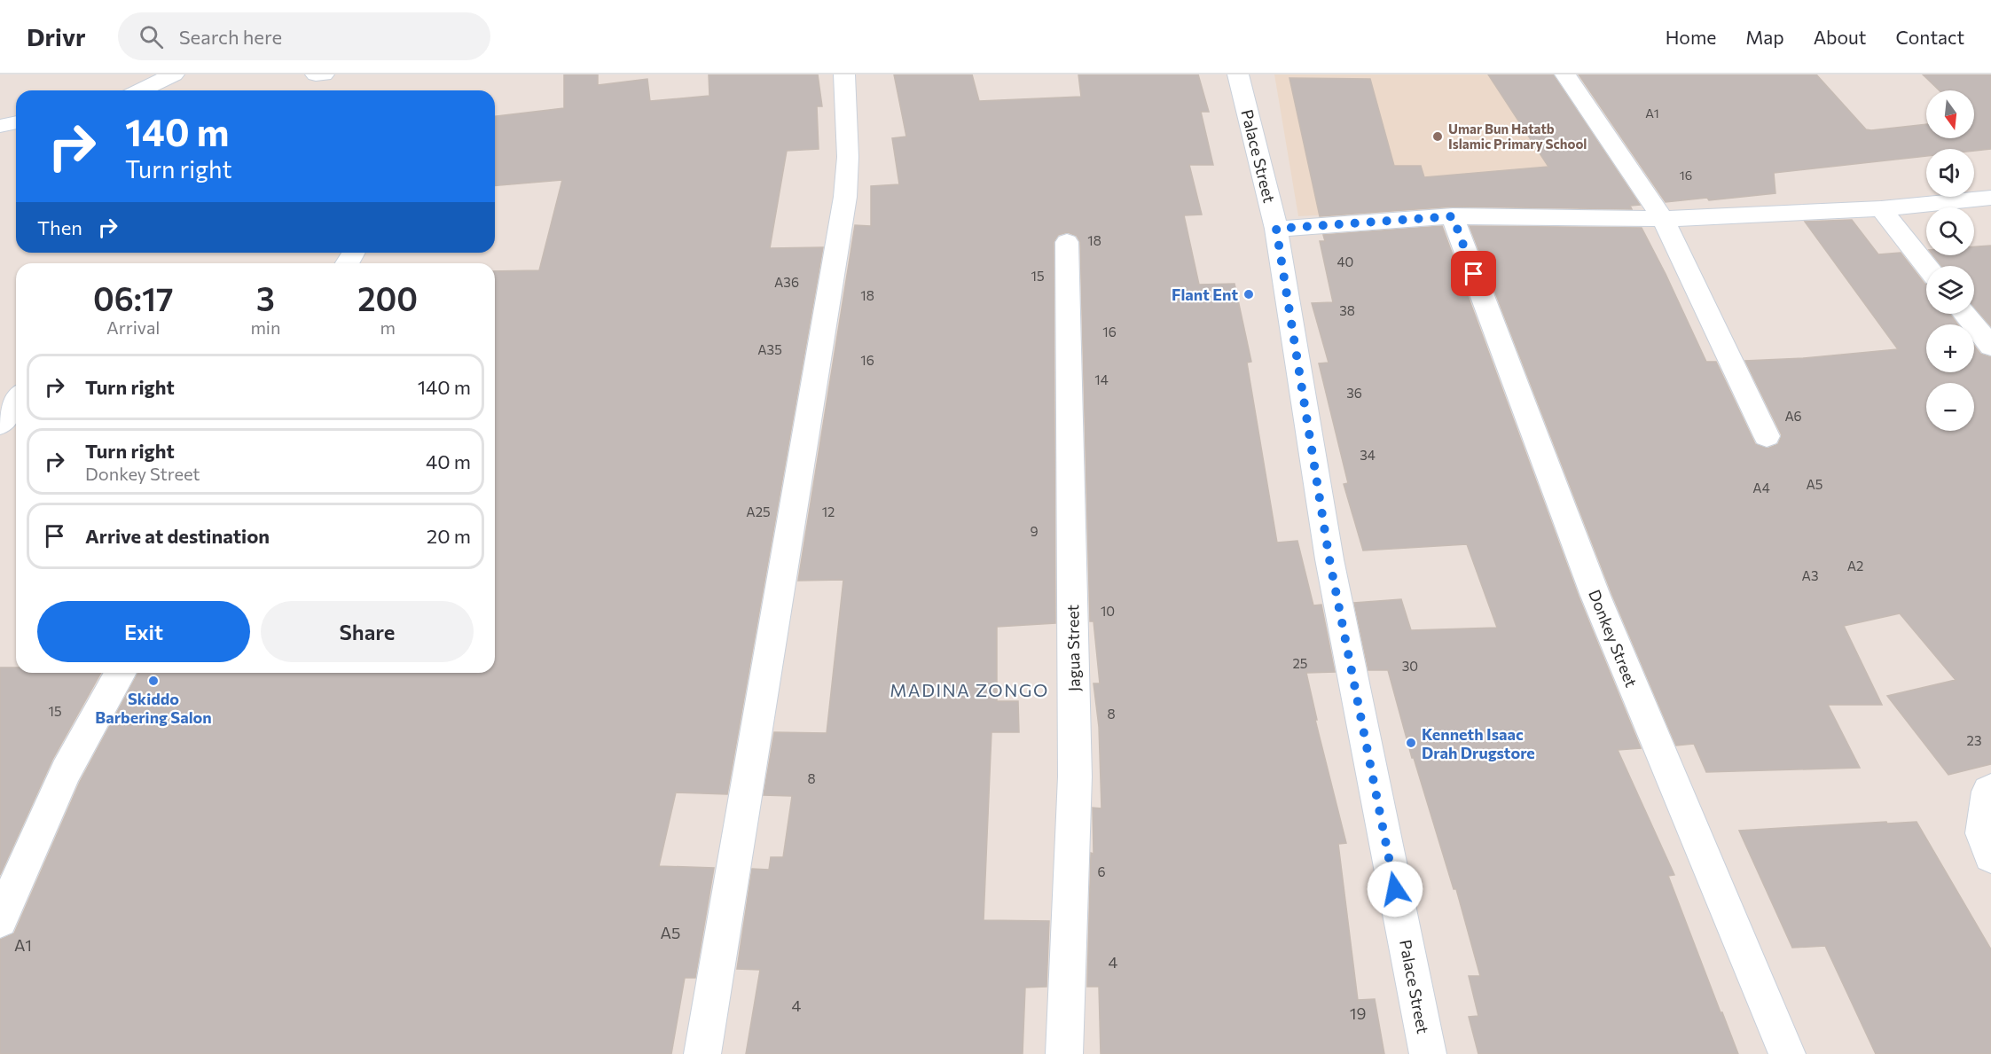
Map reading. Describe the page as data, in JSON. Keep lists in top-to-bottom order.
{
  "streets": {
    "street": ["Palace Street", "Donkey Street", "Jagua Street"]
  },
  "districts": ["MADINA ZONGO"],
  "places": [
    "Umar Bun Hatatb Islamic Primary School",
    "Flant Ent",
    "Skiddo Barbering Salon",
    "Kenneth Isaac Drah Drugstore"
  ],
  "house_numbers": [
    "A1",
    "16",
    "18",
    "40",
    "15",
    "A36",
    "18",
    "38",
    "16",
    "A35",
    "16",
    "14",
    "36",
    "A6",
    "34",
    "A5",
    "A4",
    "A25",
    "12",
    "9",
    "A2",
    "A3",
    "10",
    "25",
    "30",
    "15",
    "8",
    "23",
    "8",
    "6",
    "A5",
    "A1",
    "4",
    "4",
    "19"
  ],
  "north": "bottom",
  "page": {
    "header": "Drivr",
    "search": "Search here",
    "nav": [
      "Home",
      "Map",
      "About",
      "Contact"
    ],
    "map_buttons": ["+", "−"],
    "turn": ["140 m", "Turn right"],
    "then": "Then",
    "eta": [
      "06:17",
      "Arrival",
      "3",
      "min",
      "200",
      "m"
    ],
    "list": [
      {
        "name": "Turn right",
        "value": "140 m"
      },
      {
        "name": "Turn right",
        "note": "Donkey Street",
        "value": "40 m"
      },
      {
        "name": "Arrive at destination",
        "value": "20 m"
      }
    ],
    "buttons": ["Exit", "Share"]
  }
}
